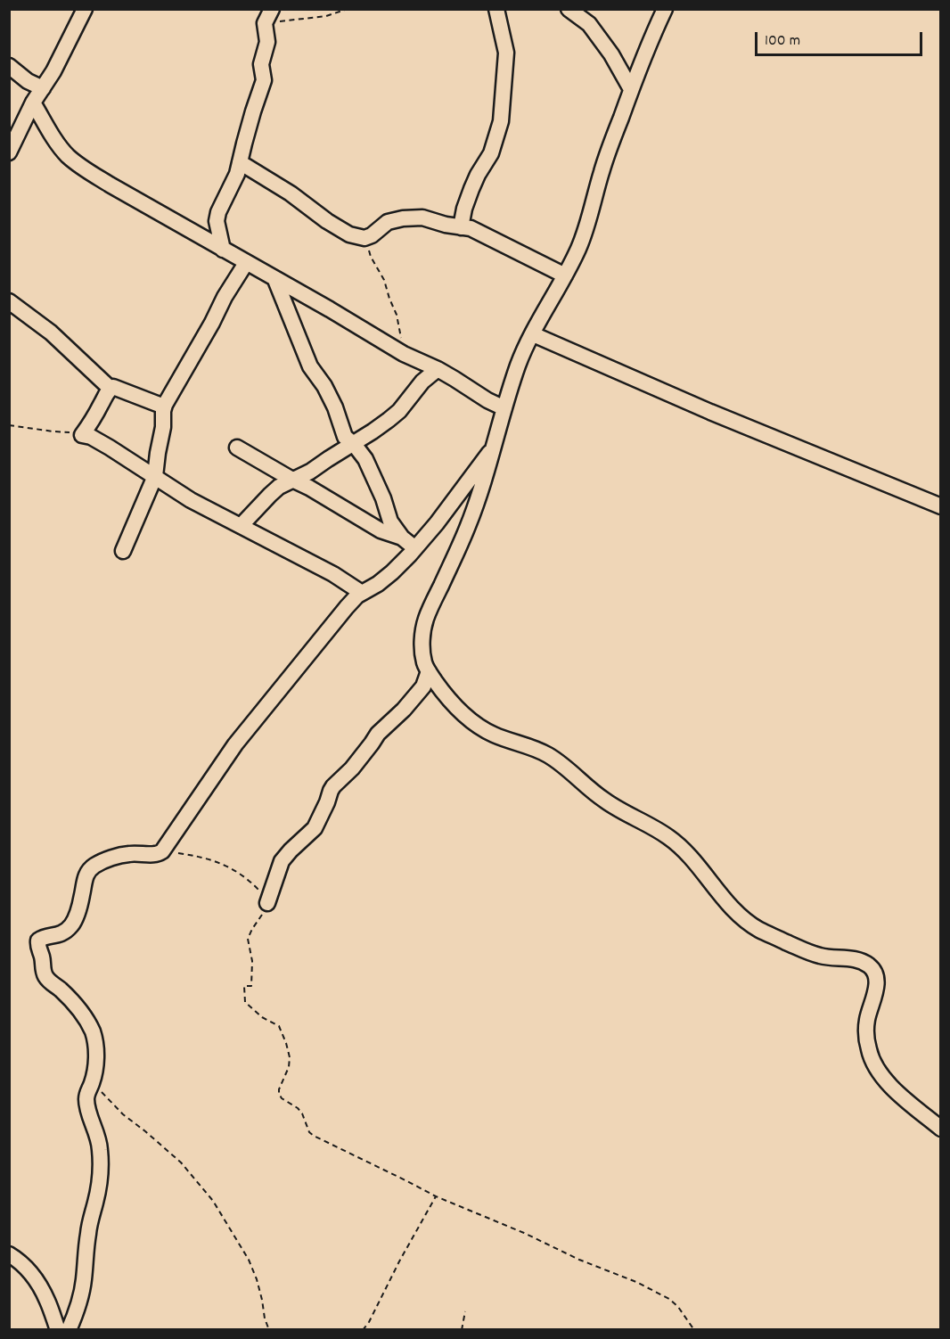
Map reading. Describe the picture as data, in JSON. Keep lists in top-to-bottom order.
{
  "scale_bar": "100 m"
}
